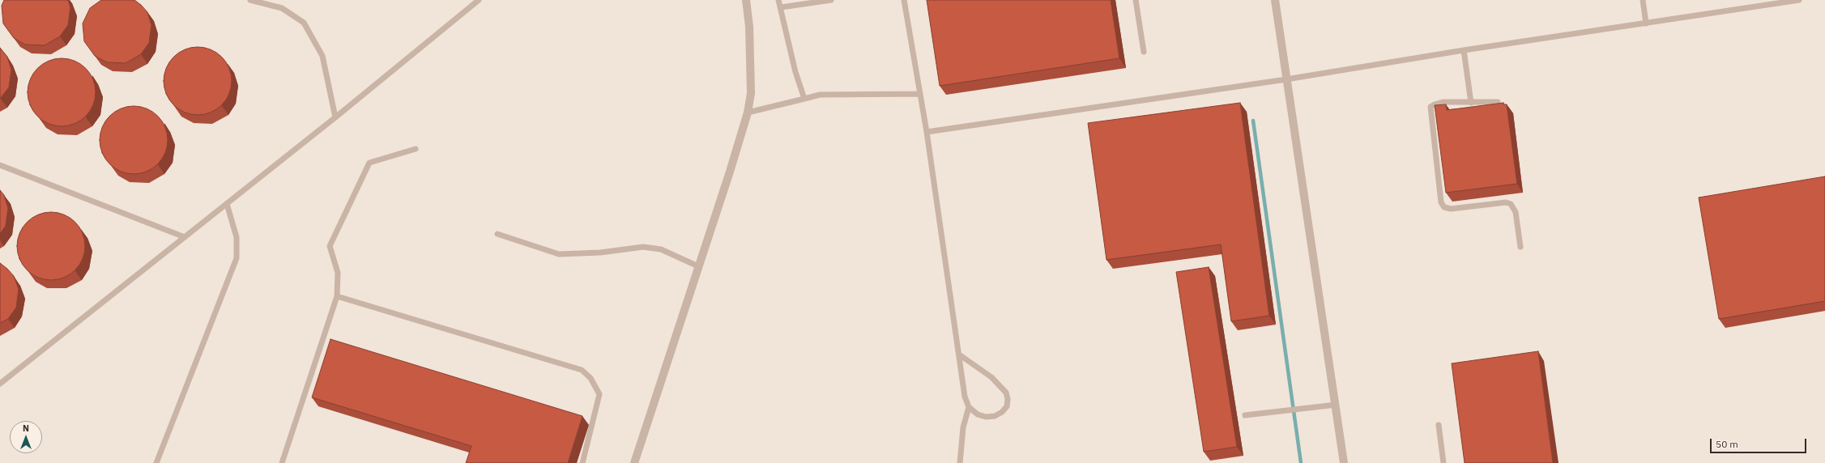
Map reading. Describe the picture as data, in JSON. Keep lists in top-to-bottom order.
{
  "scale_bar": "50 m",
  "north": "top"
}
